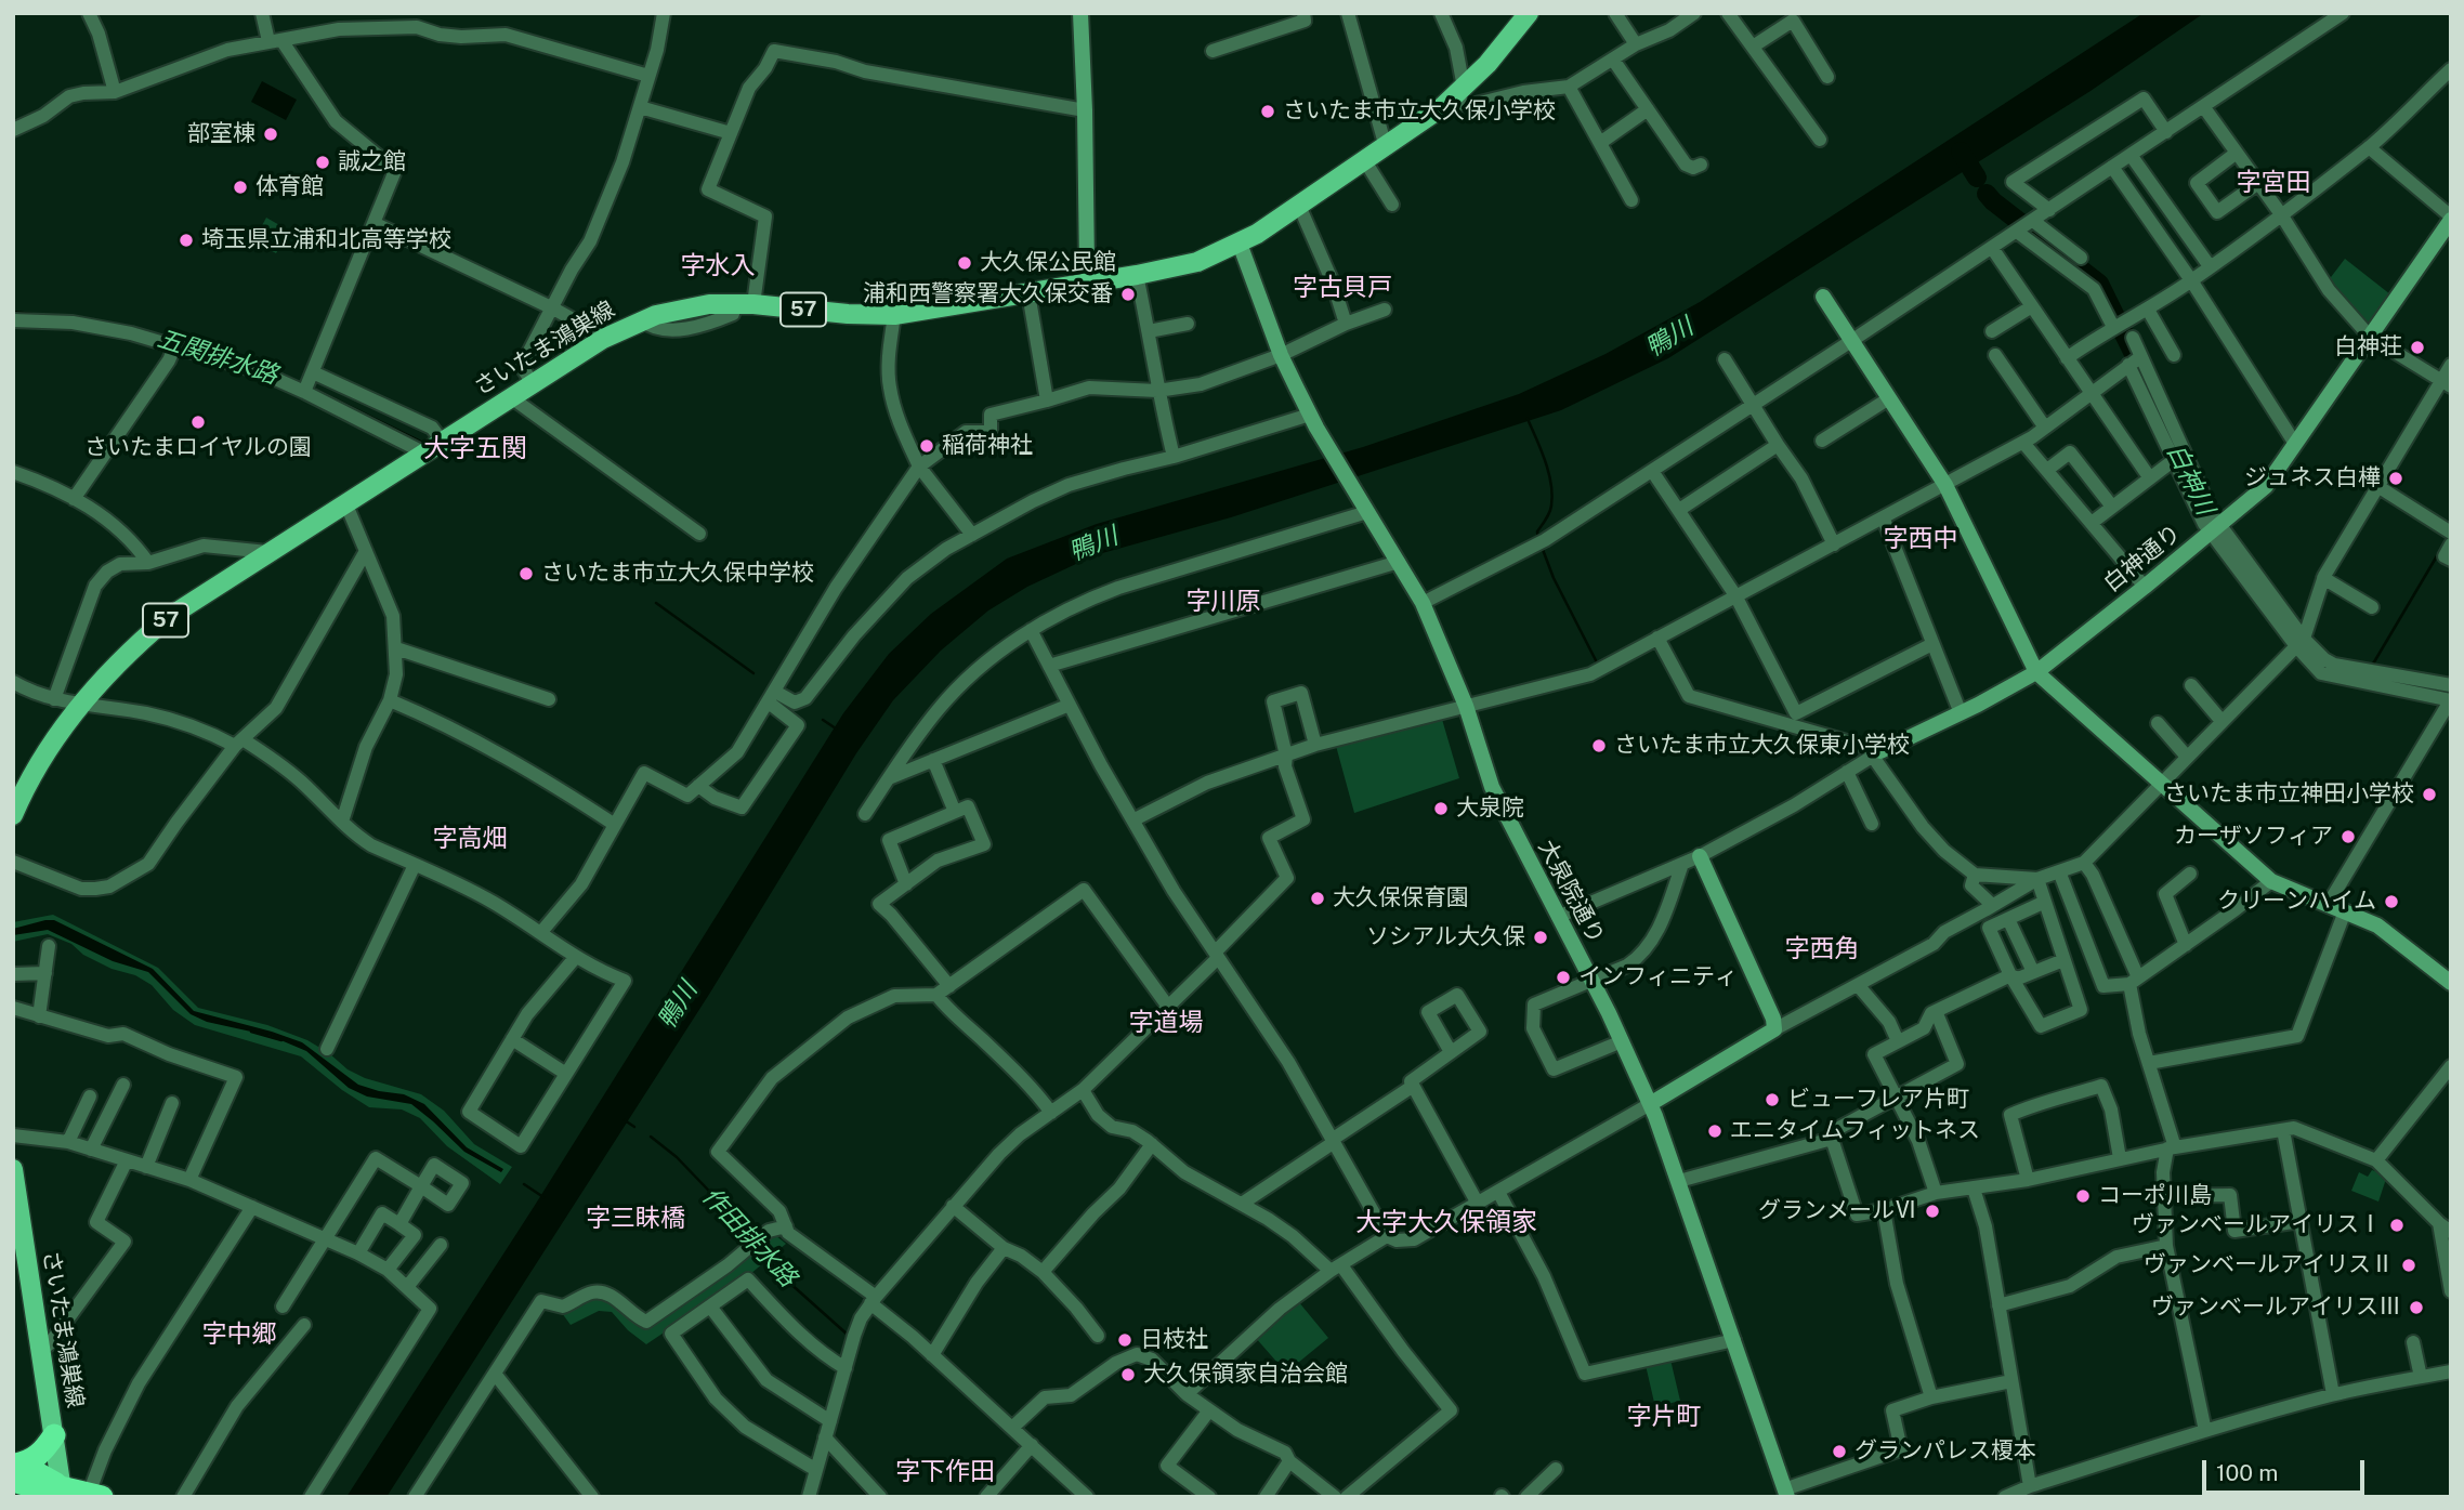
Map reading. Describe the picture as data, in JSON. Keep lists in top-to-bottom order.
{
  "streets": {
    "main road": ["57", "さいたま鴻巣線"],
    "street": ["白神通り", "大泉院通り"]
  },
  "crossings": [
    ["さいたま鴻巣線", "大泉院通り"]
  ],
  "districts": [
    "字宮田",
    "字水入",
    "字古貝戸",
    "大字五関",
    "字西中",
    "字川原",
    "字高畑",
    "字西角",
    "字道場",
    "字三眛橋",
    "大字大久保領家",
    "字中郷",
    "字片町",
    "字下作田"
  ],
  "water": [
    "鴨川",
    "五関排水路",
    "白神川",
    "作田排水路"
  ],
  "places": [
    "さいたま市立大久保小学校",
    "部室棟",
    "誠之館",
    "体育館",
    "埼玉県立浦和北高等学校",
    "大久保公民館",
    "浦和西警察署大久保交番",
    "白神荘",
    "さいたまロイヤルの園",
    "稲荷神社",
    "ジュネス白樺",
    "さいたま市立大久保中学校",
    "さいたま市立大久保東小学校",
    "さいたま市立神田小学校",
    "大泉院",
    "カーザソフィア",
    "大久保保育園",
    "クリーンハイム",
    "ソシアル大久保",
    "インフィニティ",
    "ビューフレア片町",
    "エニタイムフィットネス",
    "コーポ川島",
    "グランメールⅥ",
    "ヴァンベールアイリスⅠ",
    "ヴァンベールアイリスⅡ",
    "ヴァンベールアイリスⅢ",
    "日枝社",
    "大久保領家自治会館",
    "グランパレス榎本"
  ],
  "scale_bar": "100 m"
}
